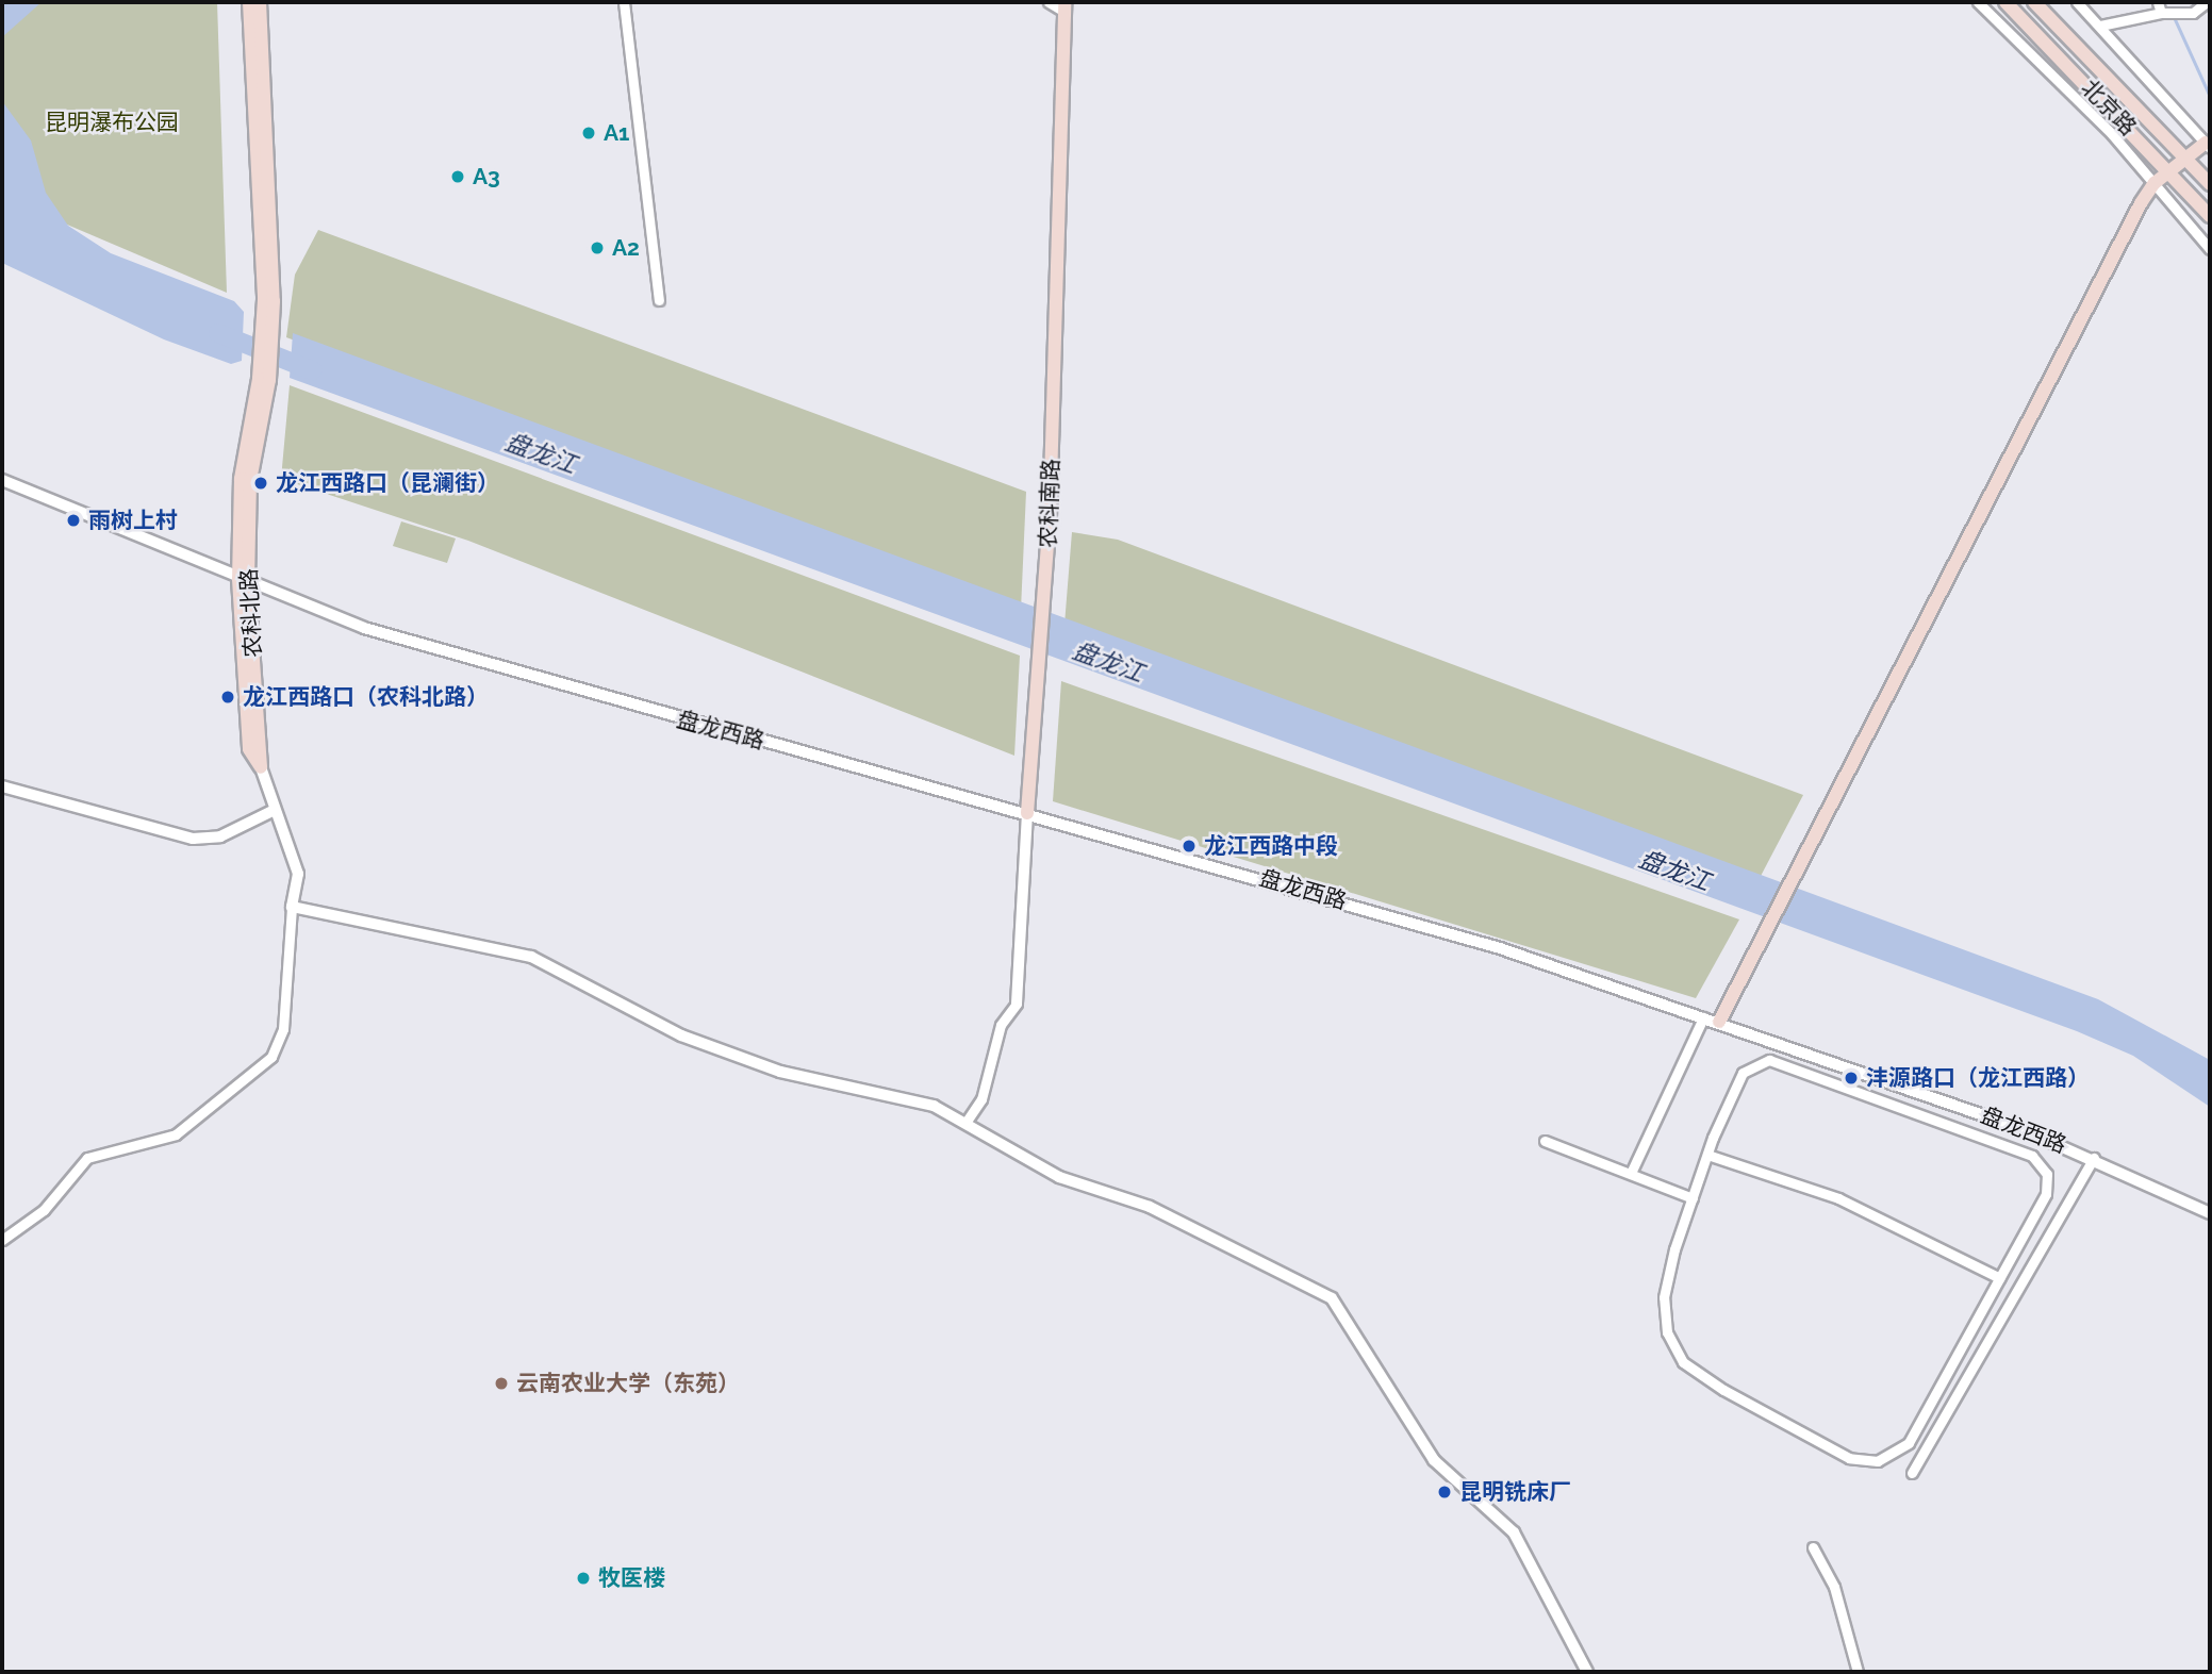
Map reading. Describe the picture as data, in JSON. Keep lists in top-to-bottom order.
{
  "streets": {
    "main road": ["北京路", "农科南路", "农科北路"],
    "street": ["盘龙西路"]
  },
  "crossings": [
    ["农科南路", "盘龙西路"],
    ["农科北路", "盘龙西路"]
  ],
  "water": ["盘龙江"],
  "parks": ["昆明瀑布公园"],
  "places": [
    "A1",
    "A3",
    "A2",
    "龙江西路口（昆澜街）",
    "雨树上村",
    "龙江西路口（农科北路）",
    "龙江西路中段",
    "沣源路口（龙江西路）",
    "云南农业大学（东苑）",
    "昆明铣床厂",
    "牧医楼"
  ]
}
